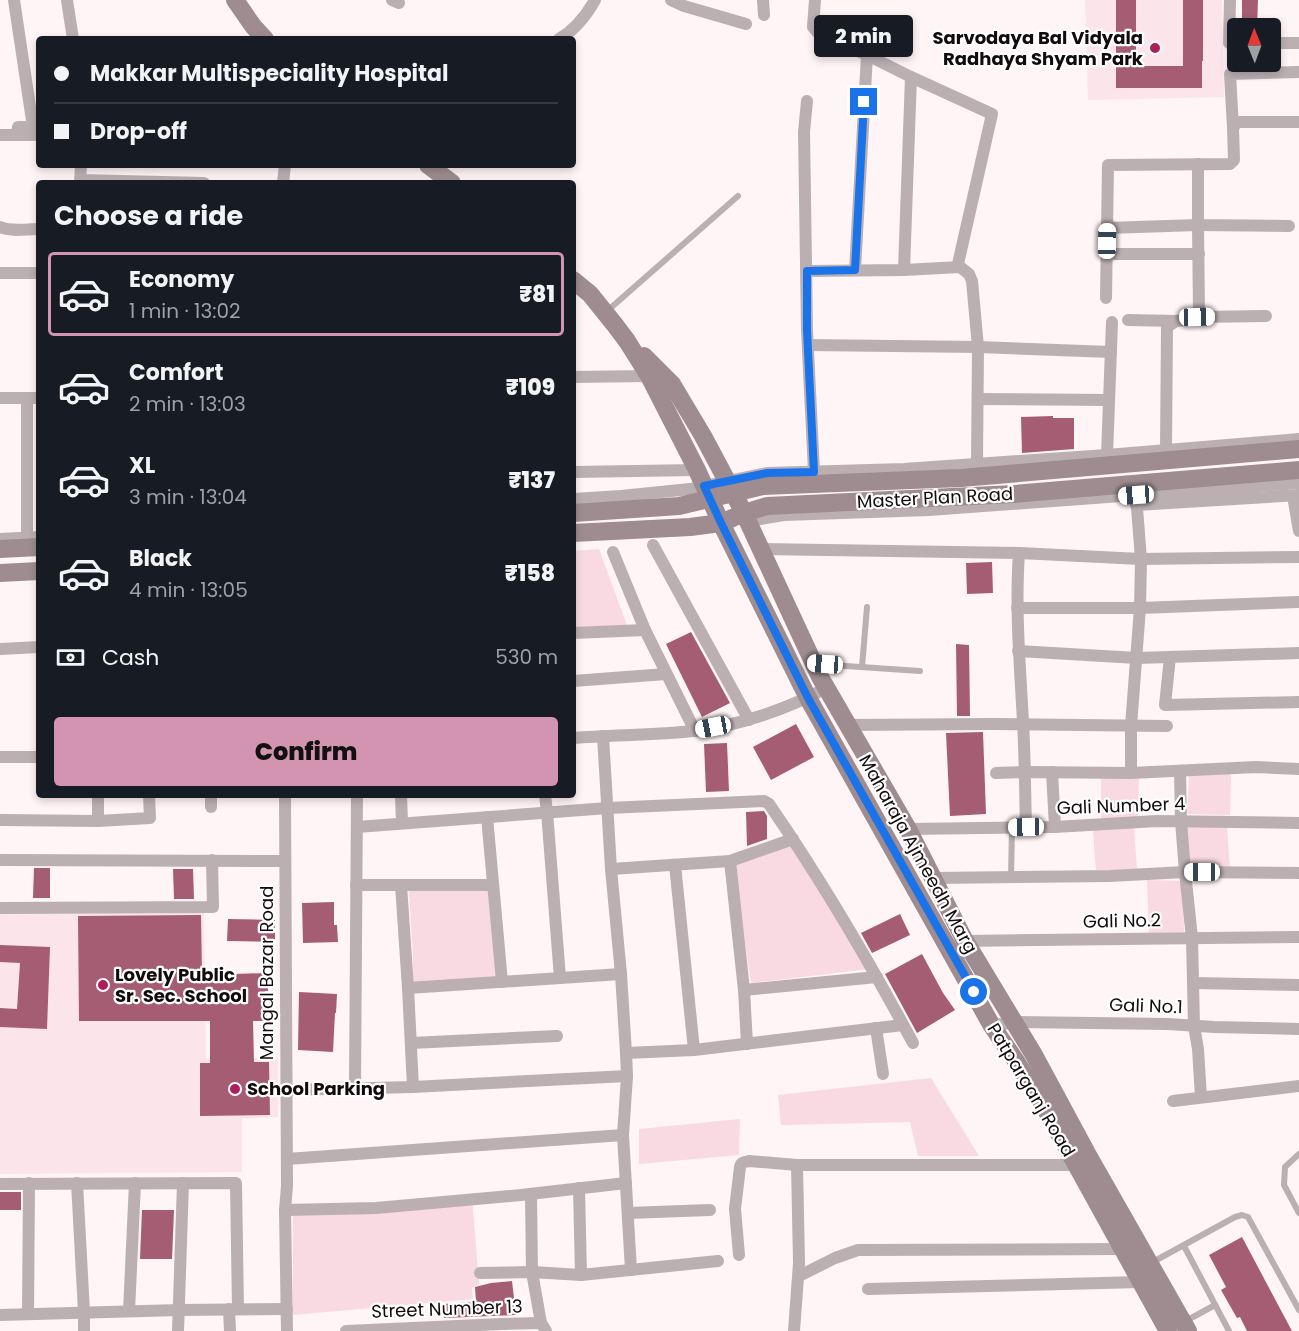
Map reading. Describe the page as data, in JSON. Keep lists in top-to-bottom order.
{
  "streets": {
    "main road": ["Master Plan Road", "Maharaja Ajmeedh Marg", "Patparganj Road"],
    "street": [
      "Gali Number 4",
      "Gali No.2",
      "Mangal Bazar Road",
      "Gali No.1",
      "Street Number 13"
    ]
  },
  "crossings": [
    ["Master Plan Road", "Maharaja Ajmeedh Marg"],
    ["Master Plan Road", "Patparganj Road"],
    ["Gali Number 4", "Maharaja Ajmeedh Marg"],
    ["Maharaja Ajmeedh Marg", "Gali No.2"],
    ["Maharaja Ajmeedh Marg", "Gali No.1"],
    ["Maharaja Ajmeedh Marg", "Patparganj Road"],
    ["Gali No.2", "Patparganj Road"],
    ["Gali No.1", "Patparganj Road"]
  ],
  "places": ["Sarvodaya Bal Vidyala Radhaya Shyam Park", "Lovely Public Sr. Sec. School", "School Parking"],
  "north": "top",
  "page": {
    "bubble": "2 min",
    "banner": ["Makkar Multispeciality Hospital", "Drop-off"],
    "heading": "Choose a ride",
    "list": [
      {
        "name": "Economy",
        "note": "1 min · 13:02",
        "value": "₹81"
      },
      {
        "name": "Comfort",
        "note": "2 min · 13:03",
        "value": "₹109"
      },
      {
        "name": "XL",
        "note": "3 min · 13:04",
        "value": "₹137"
      },
      {
        "name": "Black",
        "note": "4 min · 13:05",
        "value": "₹158"
      }
    ],
    "pay": ["Cash", "530 m"],
    "buttons": "Confirm"
  }
}
